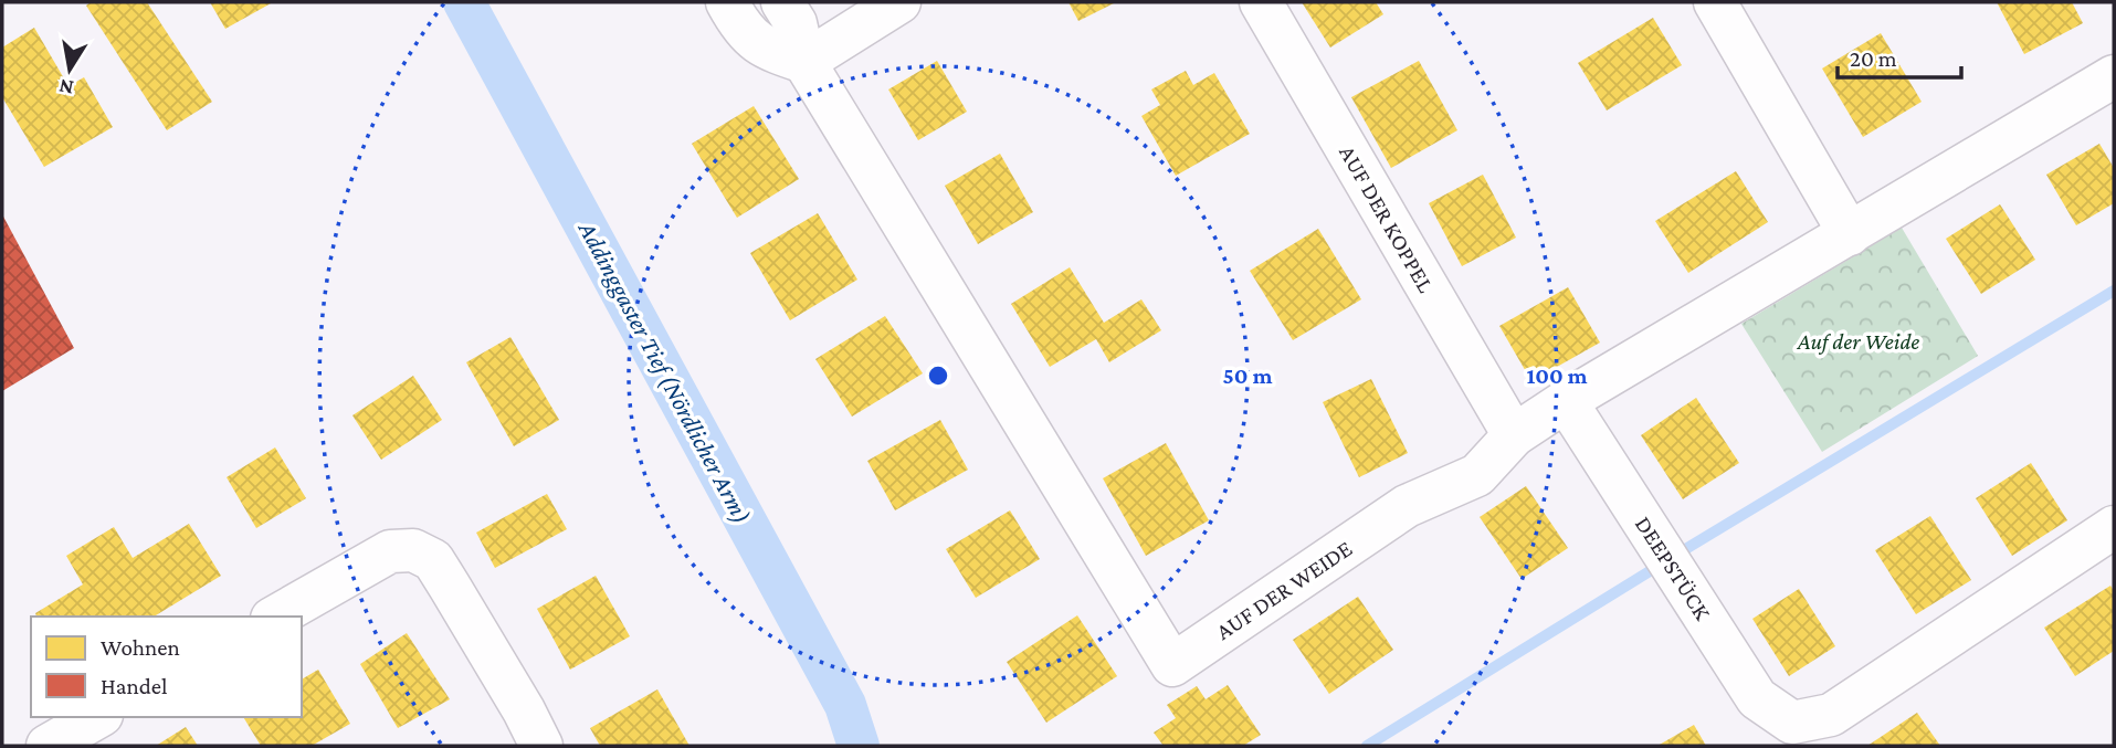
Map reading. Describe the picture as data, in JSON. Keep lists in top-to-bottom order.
{
  "streets": {
    "street": ["AUF DER KOPPEL", "DEEPSTÜCK", "AUF DER WEIDE"]
  },
  "crossings": [
    ["AUF DER KOPPEL", "AUF DER WEIDE"],
    ["DEEPSTÜCK", "AUF DER WEIDE"]
  ],
  "water": ["Addinggaster Tief (Nördlicher Arm)"],
  "parks": ["Auf der Weide"],
  "legend": ["Wohnen", "Handel"],
  "scale_bar": "20 m",
  "north": "bottom",
  "rings": ["50 m", "100 m"]
}
